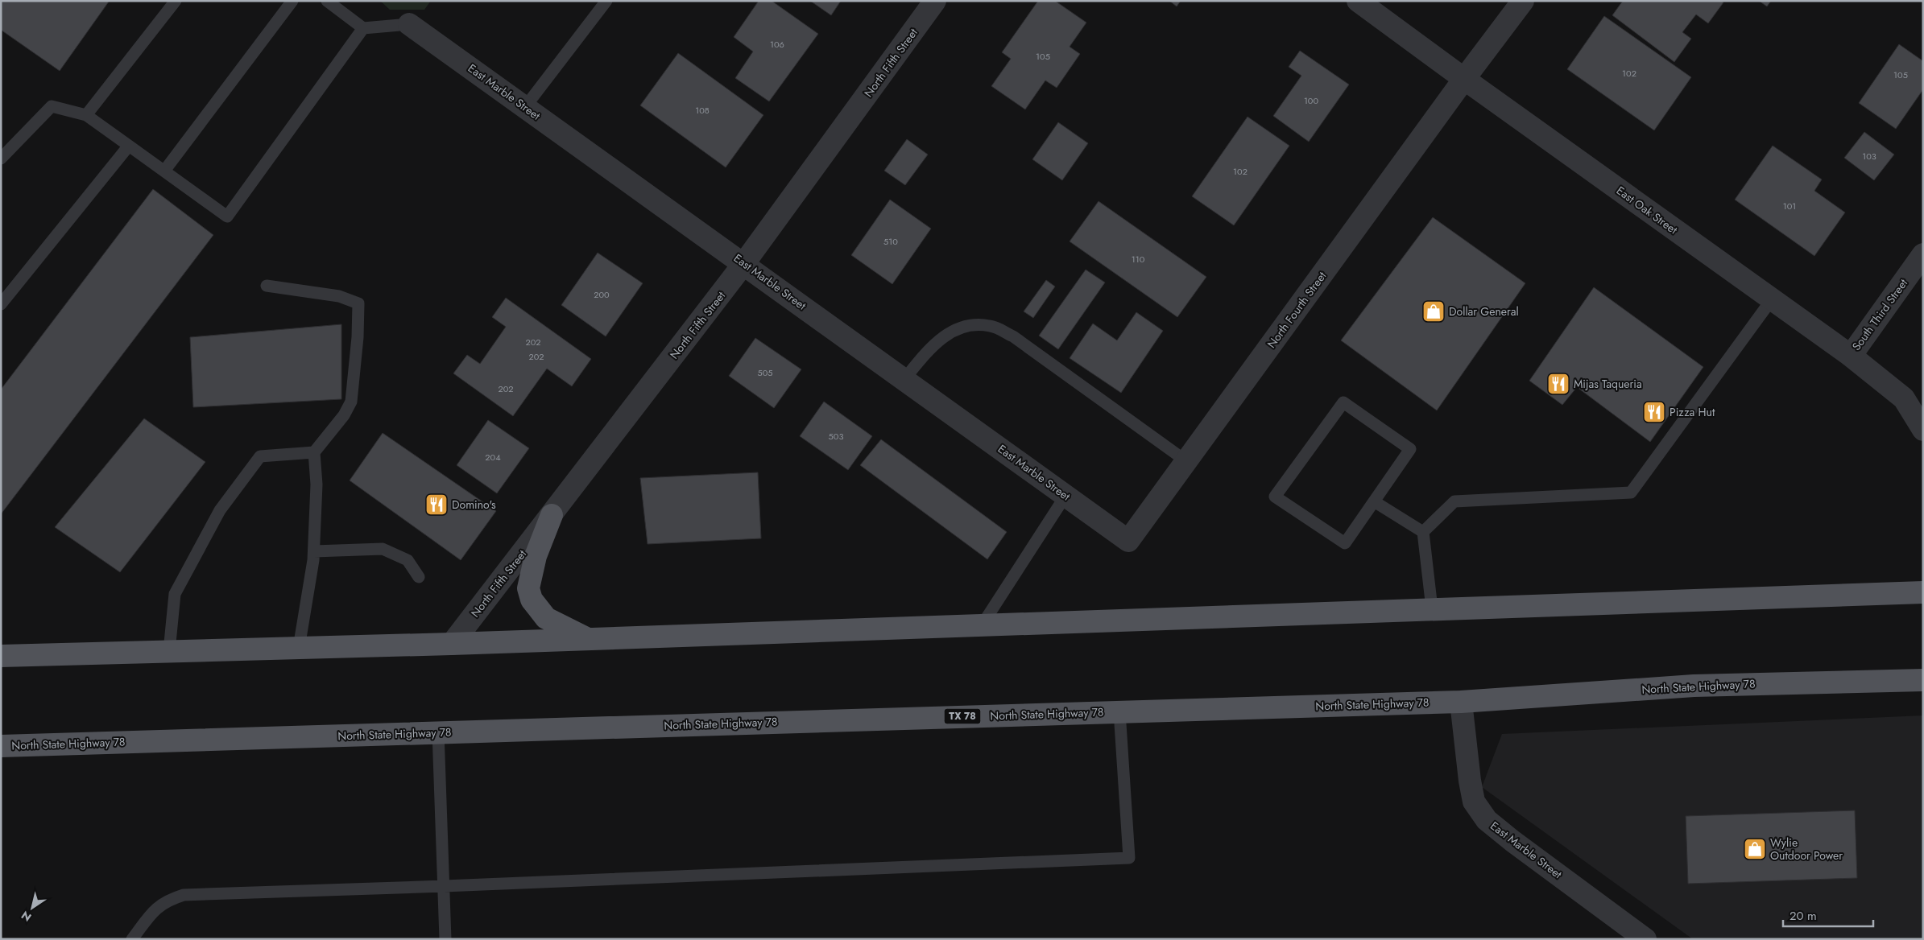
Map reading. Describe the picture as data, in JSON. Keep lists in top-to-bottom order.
{
  "streets": {
    "main road": ["North State Highway 78", "TX 78"],
    "street": [
      "North Fifth Street",
      "East Marble Street",
      "East Oak Street",
      "North Fourth Street",
      "South Third Street"
    ]
  },
  "crossings": [
    ["North Fifth Street", "East Marble Street"],
    ["East Marble Street", "North Fourth Street"],
    ["East Marble Street", "North State Highway 78"],
    ["East Oak Street", "North Fourth Street"],
    ["East Oak Street", "South Third Street"]
  ],
  "places": {
    "shop": ["Dollar General", "Wylie Outdoor Power"],
    "restaurant": ["Mijas Taqueria", "Pizza Hut", "Domino's"]
  },
  "house_numbers": [
    "106",
    "105",
    "102",
    "105",
    "100",
    "108",
    "103",
    "102",
    "101",
    "510",
    "110",
    "200",
    "202",
    "202",
    "505",
    "202",
    "503",
    "204"
  ],
  "scale_bar": "20 m",
  "north": "bottom left"
}
